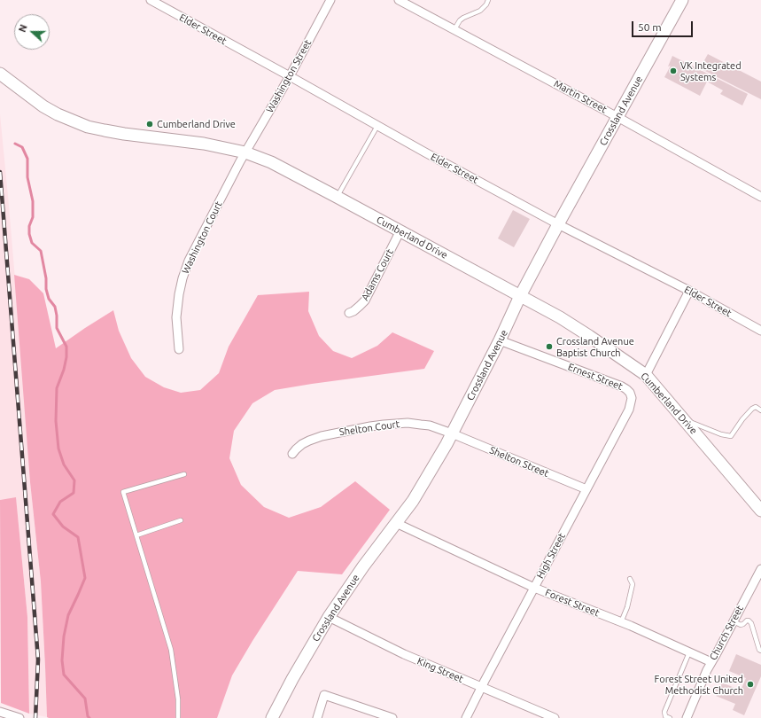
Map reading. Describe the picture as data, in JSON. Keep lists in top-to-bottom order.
{
  "streets": {
    "main road": ["Crossland Avenue", "Cumberland Drive"],
    "street": [
      "Elder Street",
      "Washington Street",
      "Martin Street",
      "Washington Court",
      "Adams Court",
      "Ernest Street",
      "Shelton Court",
      "Shelton Street",
      "High Street",
      "Forest Street",
      "Church Street",
      "King Street"
    ]
  },
  "crossings": [
    ["Elder Street", "Washington Street"],
    ["Elder Street", "Crossland Avenue"],
    ["Washington Street", "Washington Court"],
    ["Washington Street", "Cumberland Drive"],
    ["Martin Street", "Crossland Avenue"],
    ["Crossland Avenue", "Cumberland Drive"],
    ["Crossland Avenue", "Ernest Street"],
    ["Crossland Avenue", "Shelton Court"],
    ["Crossland Avenue", "Shelton Street"],
    ["Crossland Avenue", "Forest Street"],
    ["Crossland Avenue", "King Street"],
    ["Washington Court", "Cumberland Drive"],
    ["Cumberland Drive", "Adams Court"],
    ["Ernest Street", "High Street"],
    ["Shelton Court", "Shelton Street"],
    ["Shelton Street", "High Street"],
    ["High Street", "Forest Street"],
    ["High Street", "King Street"],
    ["Forest Street", "Church Street"]
  ],
  "places": [
    "VK Integrated Systems",
    "Cumberland Drive",
    "Crossland Avenue Baptist Church",
    "Forest Street United Methodist Church"
  ],
  "scale_bar": "50 m",
  "north": "left"
}
